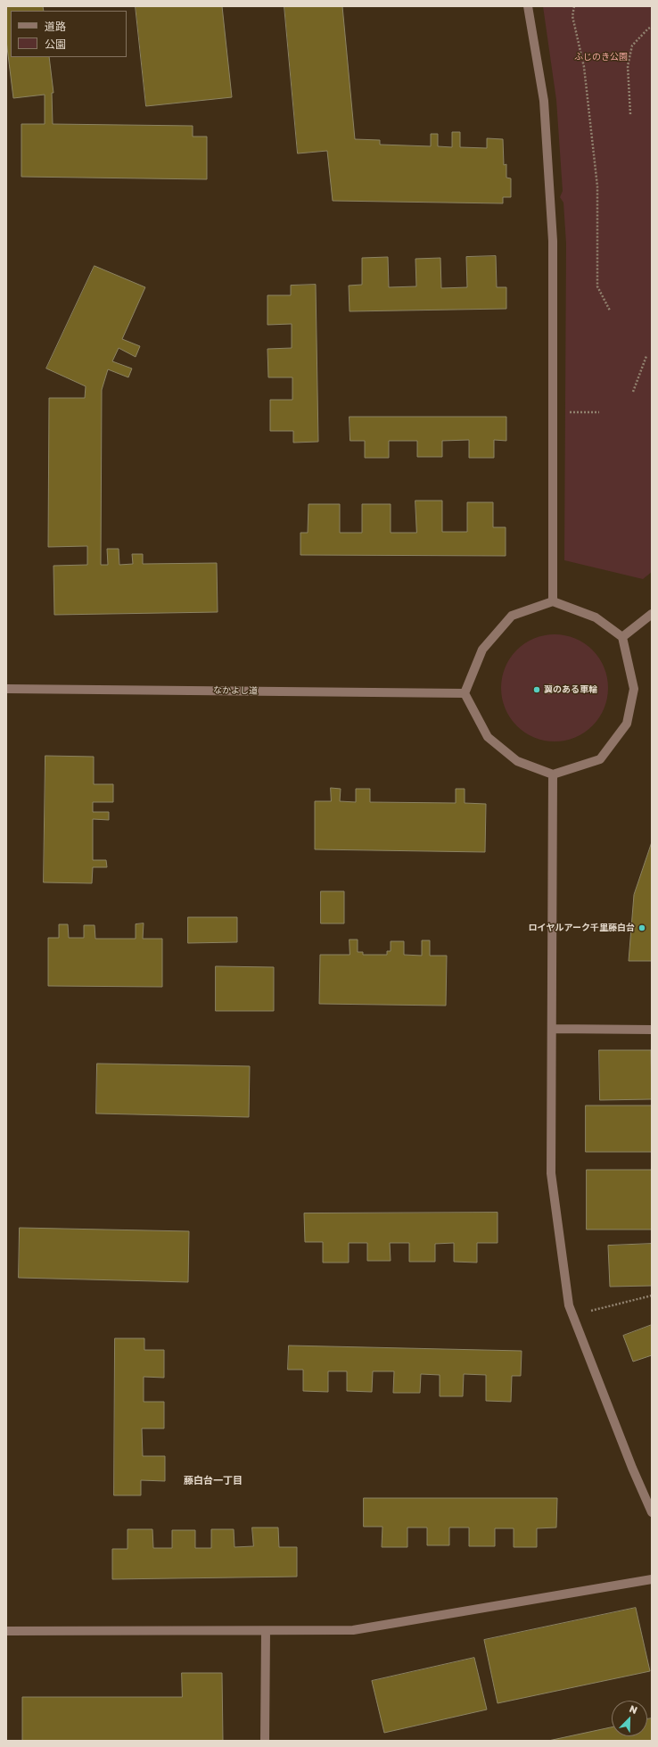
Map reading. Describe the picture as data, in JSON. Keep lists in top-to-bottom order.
{
  "streets": {
    "street": ["なかよし道"]
  },
  "districts": ["藤白台一丁目"],
  "parks": ["ふじのき公園"],
  "places": ["翼のある車輪", "ロイヤルアーク千里藤白台"],
  "legend": ["道路", "公園"],
  "north": "top right"
}
